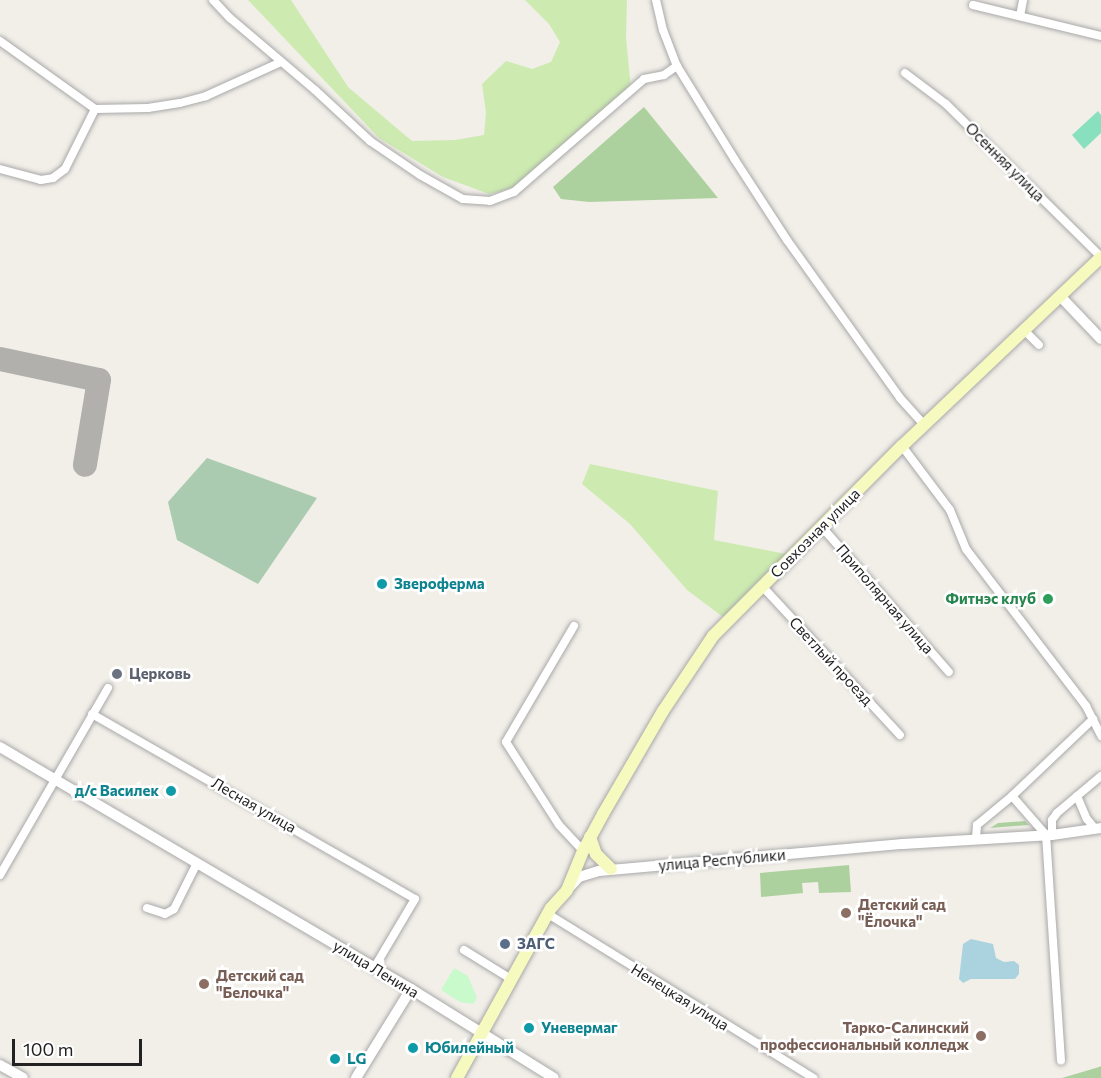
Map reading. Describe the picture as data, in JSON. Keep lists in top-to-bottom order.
{
  "streets": {
    "main road": ["Совхозная улица", "улица Республики"],
    "street": [
      "Осенняя улица",
      "Приполярная улица",
      "Светлый проезд",
      "Лесная улица",
      "улица Ленина",
      "Ненецкая улица"
    ]
  },
  "crossings": [
    ["Осенняя улица", "Совхозная улица"],
    ["Совхозная улица", "Приполярная улица"],
    ["Совхозная улица", "Светлый проезд"],
    ["Совхозная улица", "улица Республики"],
    ["Лесная улица", "улица Ленина"],
    ["улица Республики", "улица Ленина"],
    ["улица Республики", "Ненецкая улица"]
  ],
  "places": [
    "Звероферма",
    "Фитнэс клуб",
    "Церковь",
    "д/с Василек",
    "Детский сад \"Ёлочка\"",
    "ЗАГС",
    "Детский сад \"Белочка\"",
    "Уневермаг",
    "Тарко-Салинский профессиональный колледж",
    "Юбилейный",
    "LG"
  ],
  "scale_bar": "100 m"
}
